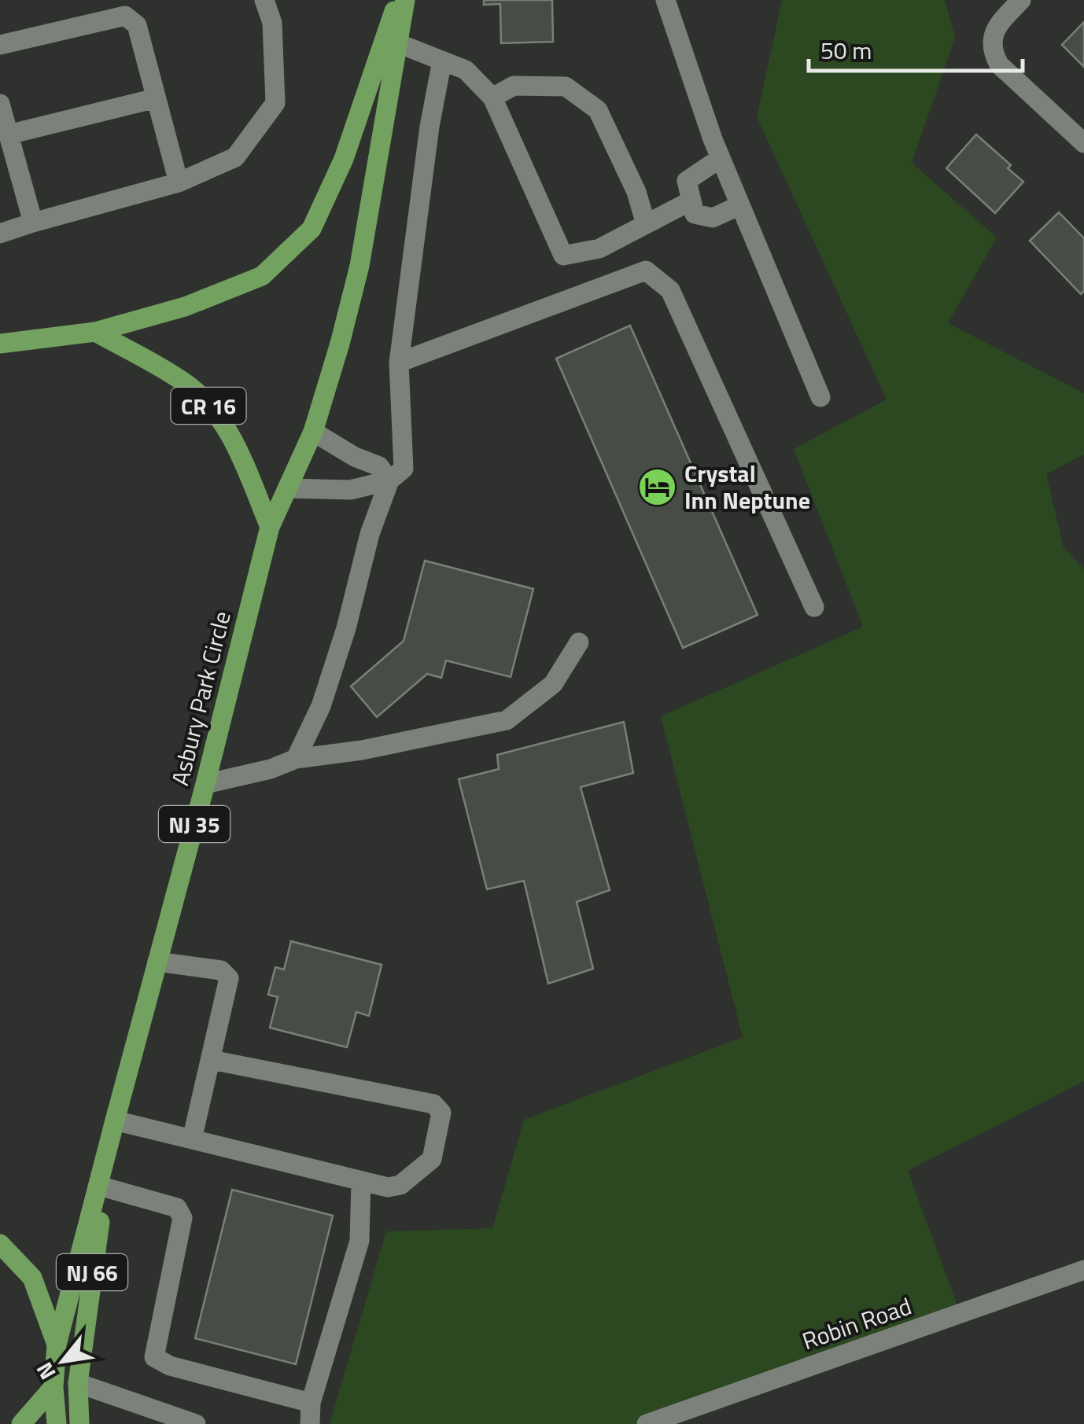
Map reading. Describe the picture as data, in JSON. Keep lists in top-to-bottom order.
{
  "streets": {
    "main road": [
      "CR 16",
      "Asbury Park Circle",
      "NJ 35",
      "NJ 66"
    ],
    "street": ["Robin Road"]
  },
  "crossings": [
    ["CR 16", "Asbury Park Circle"],
    ["CR 16", "NJ 35"],
    ["Asbury Park Circle", "NJ 35"],
    ["Asbury Park Circle", "NJ 66"]
  ],
  "places": {
    "hotel": ["Crystal Inn Neptune"]
  },
  "scale_bar": "50 m",
  "north": "bottom left"
}
